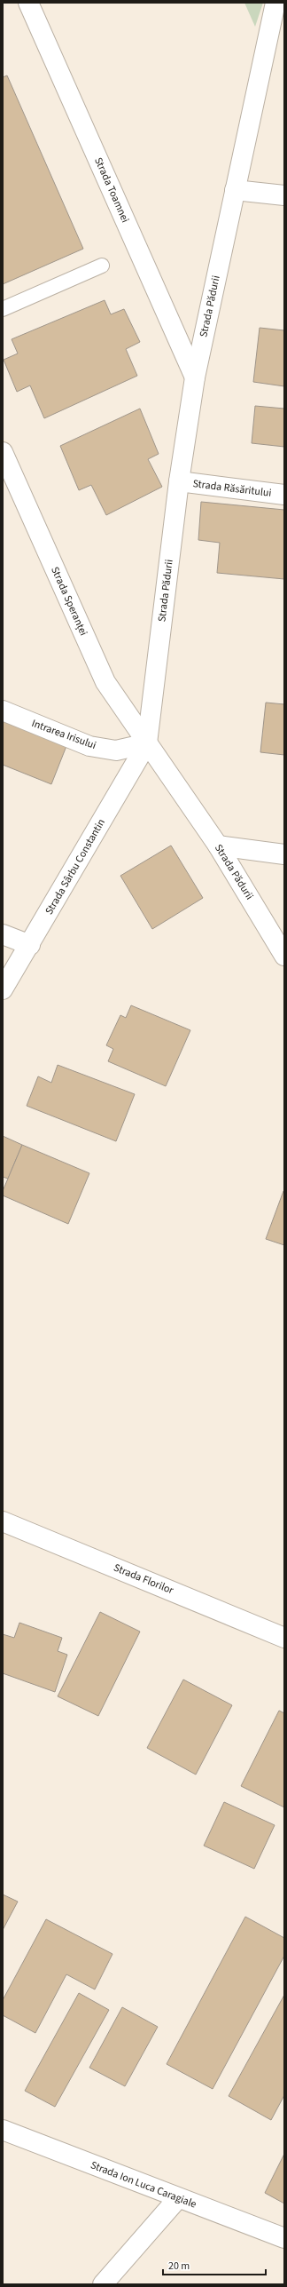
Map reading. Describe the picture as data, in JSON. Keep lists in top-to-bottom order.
{
  "streets": {
    "street": [
      "Strada Toamnei",
      "Strada Pădurii",
      "Strada Răsăritului",
      "Strada Speranței",
      "Intrarea Irisului",
      "Strada Sârbu Constantin",
      "Strada Florilor",
      "Strada Ion Luca Caragiale"
    ]
  },
  "crossings": [
    ["Strada Toamnei", "Strada Pădurii"],
    ["Strada Pădurii", "Strada Răsăritului"],
    ["Strada Pădurii", "Strada Speranței"],
    ["Strada Pădurii", "Intrarea Irisului"],
    ["Strada Pădurii", "Strada Sârbu Constantin"],
    ["Strada Speranței", "Intrarea Irisului"],
    ["Strada Speranței", "Strada Sârbu Constantin"],
    ["Intrarea Irisului", "Strada Sârbu Constantin"]
  ],
  "scale_bar": "20 m"
}
